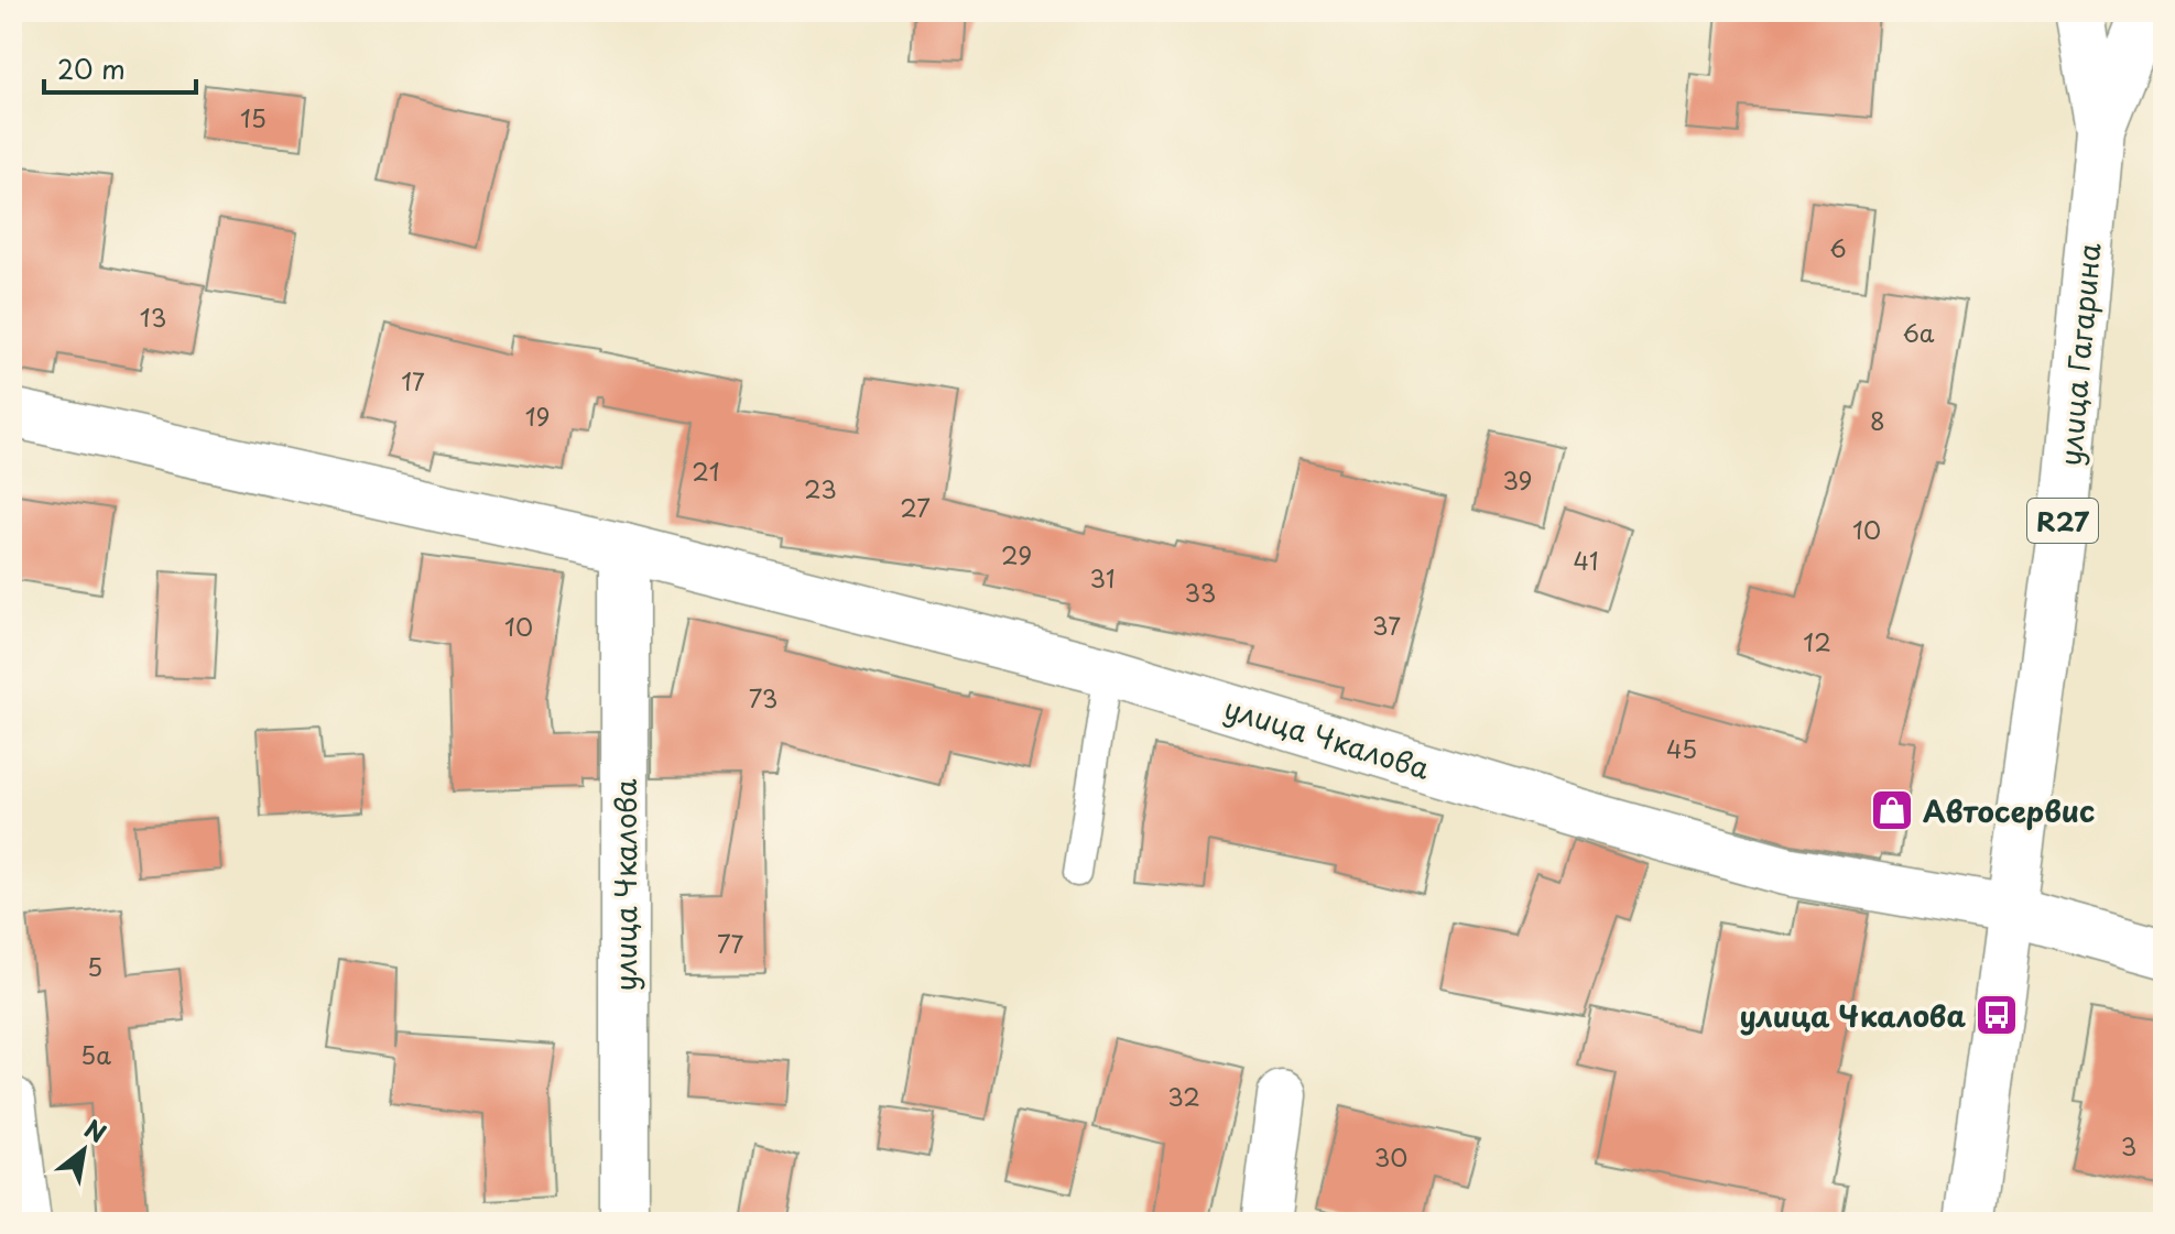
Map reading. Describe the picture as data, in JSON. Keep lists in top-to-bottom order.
{
  "streets": {
    "street": ["улица Гагарина", "R27", "улица Чкалова"]
  },
  "crossings": [
    ["улица Гагарина", "улица Чкалова"]
  ],
  "places": {
    "shop": ["Автосервис"],
    "bus stop": ["улица Чкалова"]
  },
  "house_numbers": [
    "15",
    "6",
    "13",
    "6а",
    "17",
    "19",
    "8",
    "21",
    "39",
    "23",
    "27",
    "10",
    "29",
    "41",
    "31",
    "33",
    "37",
    "10",
    "12",
    "73",
    "45",
    "77",
    "5",
    "5а",
    "32",
    "3",
    "30"
  ],
  "scale_bar": "20 m",
  "north": "top right"
}
